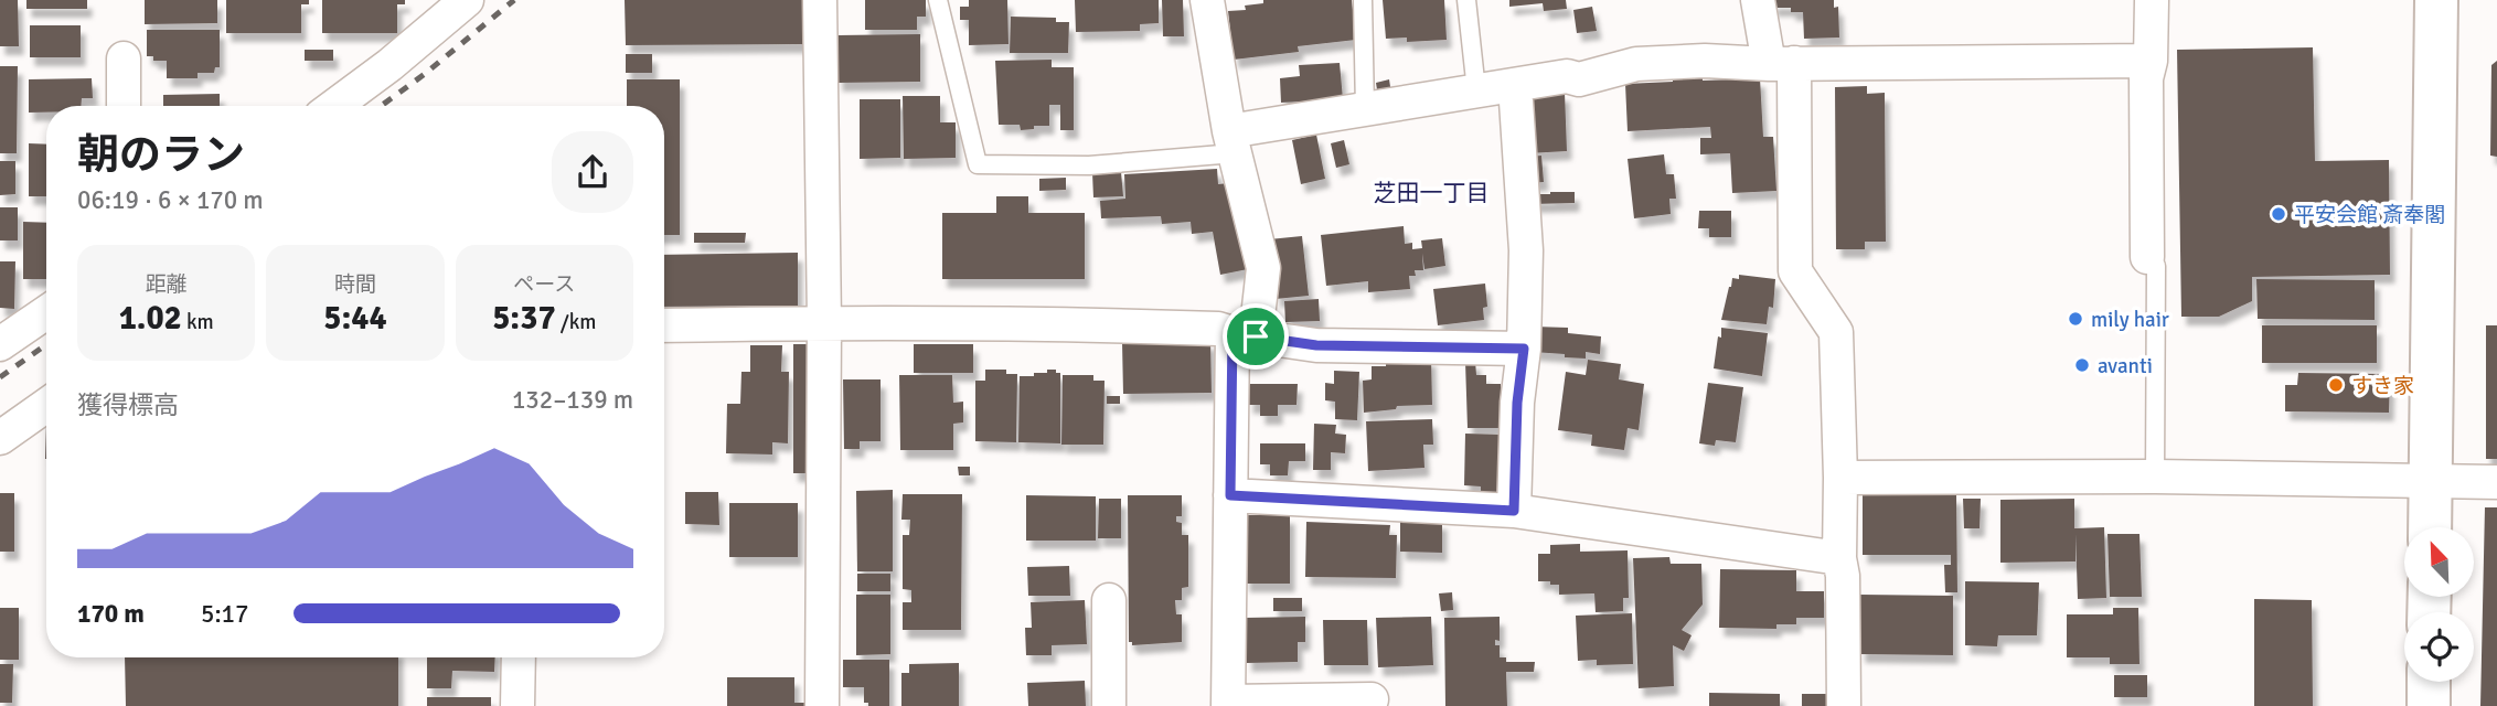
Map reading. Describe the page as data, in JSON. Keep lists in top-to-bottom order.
{
  "districts": ["芝田一丁目"],
  "places": [
    "平安会館 斎奉閣",
    "mily hair",
    "avanti",
    "すき家"
  ],
  "north": "top left",
  "page": {
    "heading": ["朝のラン", "06:19 · 6 × 170 m"],
    "stats": [
      ["距離", "1.02 km"],
      ["時間", "5:44"],
      ["ペース", "5:37 /km"]
    ],
    "chart": ["獲得標高", "132–139 m"],
    "list": [
      {
        "name": "170 m",
        "note": "5:17"
      }
    ]
  }
}
